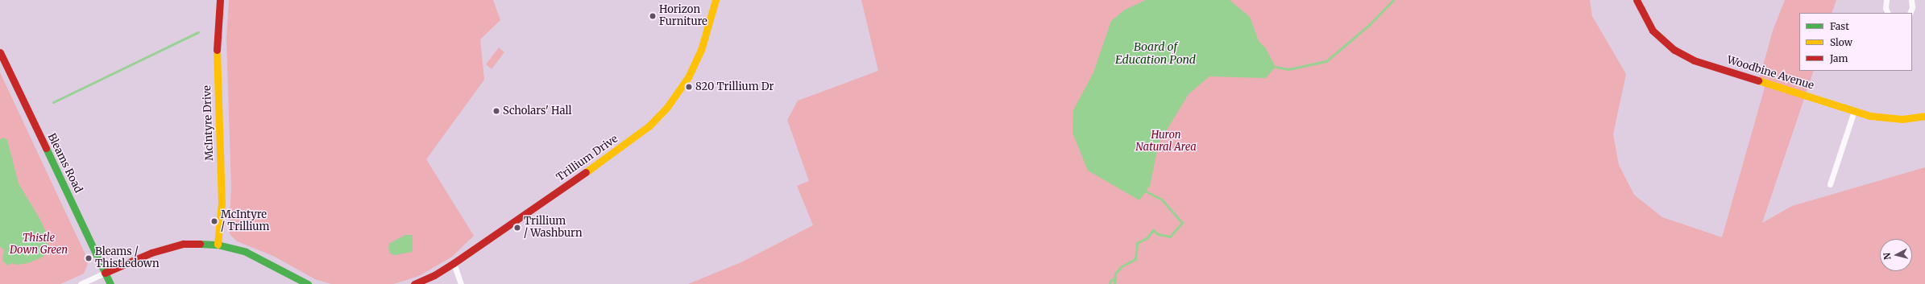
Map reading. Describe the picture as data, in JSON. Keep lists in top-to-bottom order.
{
  "streets": {
    "street": [
      "Woodbine Avenue",
      "McIntyre Drive",
      "Trillium Drive",
      "Bleams Road"
    ]
  },
  "water": ["Board of Education Pond"],
  "parks": ["Huron Natural Area", "Thistle Down Green"],
  "places": [
    "Horizon Furniture",
    "820 Trillium Dr",
    "Scholars' Hall",
    "McIntyre / Trillium",
    "Trillium / Washburn",
    "Bleams / Thistledown"
  ],
  "legend": ["Fast", "Slow", "Jam"],
  "north": "left"
}
